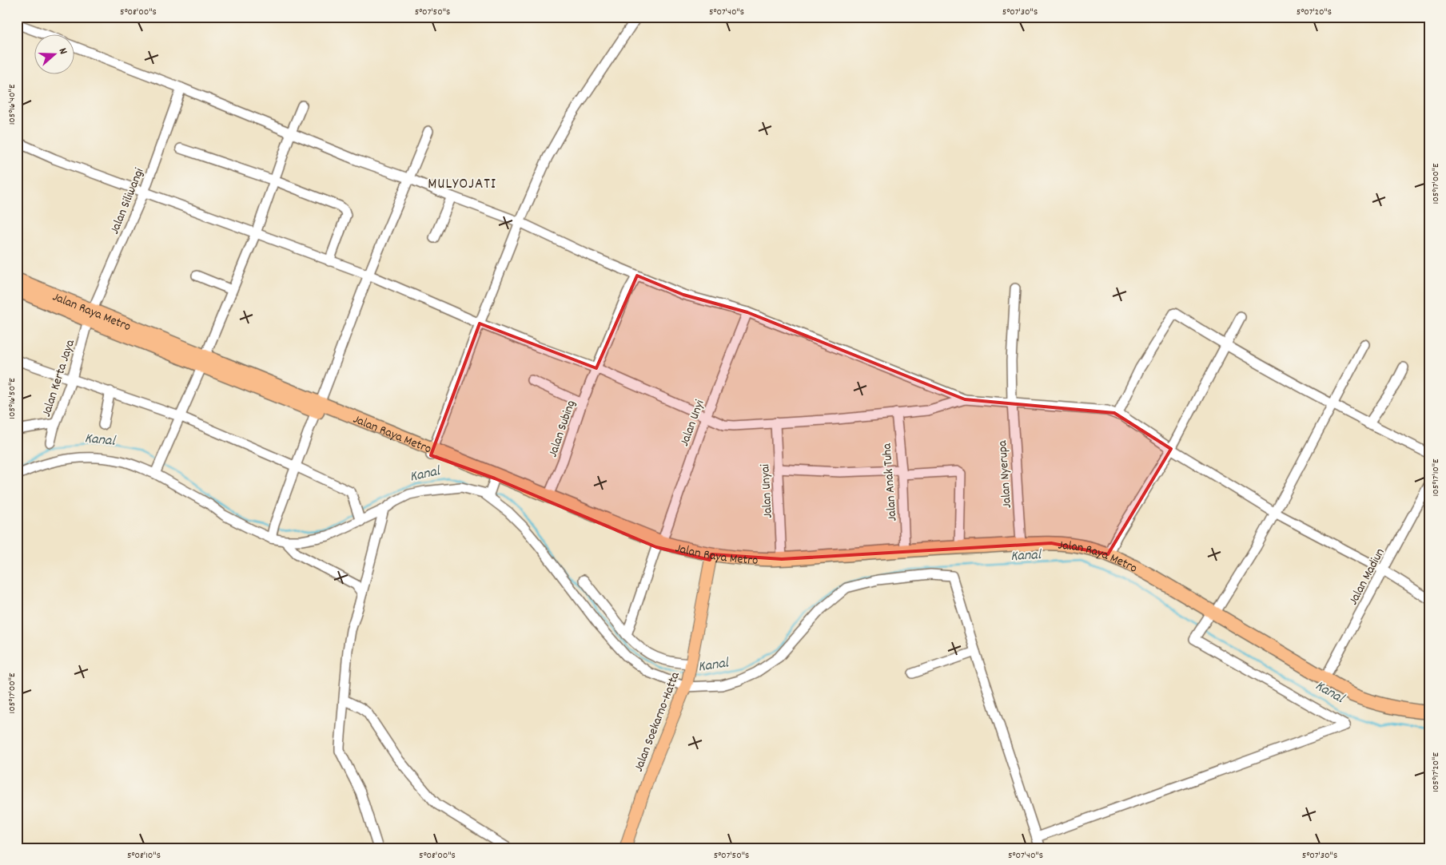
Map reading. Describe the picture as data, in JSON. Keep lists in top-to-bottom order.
{
  "streets": {
    "highway": ["Jalan Raya Metro"],
    "main road": ["Jalan Soekarno-Hatta"],
    "street": [
      "Jalan Siliwangi",
      "Jalan Kerta Jaya",
      "Jalan Unyi",
      "Jalan Subing",
      "Jalan Nyerupa",
      "Jalan Anak Tuha",
      "Jalan Unyai",
      "Jalan Madiun"
    ]
  },
  "crossings": [
    ["Jalan Siliwangi", "Jalan Raya Metro"],
    ["Jalan Siliwangi", "Jalan Kerta Jaya"],
    ["Jalan Raya Metro", "Jalan Kerta Jaya"],
    ["Jalan Raya Metro", "Jalan Unyi"],
    ["Jalan Raya Metro", "Jalan Subing"],
    ["Jalan Raya Metro", "Jalan Nyerupa"],
    ["Jalan Raya Metro", "Jalan Anak Tuha"],
    ["Jalan Raya Metro", "Jalan Unyai"],
    ["Jalan Raya Metro", "Jalan Madiun"],
    ["Jalan Raya Metro", "Jalan Soekarno-Hatta"]
  ],
  "districts": ["MULYOJATI"],
  "water": ["Kanal"],
  "north": "right",
  "coordinates": [
    "5°08'00\"S",
    "5°07'50\"S",
    "5°07'40\"S",
    "5°07'30\"S",
    "5°07'20\"S",
    "105°16'40\"E",
    "105°17'00\"E",
    "105°16'50\"E",
    "105°17'10\"E",
    "105°17'20\"E",
    "5°08'10\"S"
  ]
}
